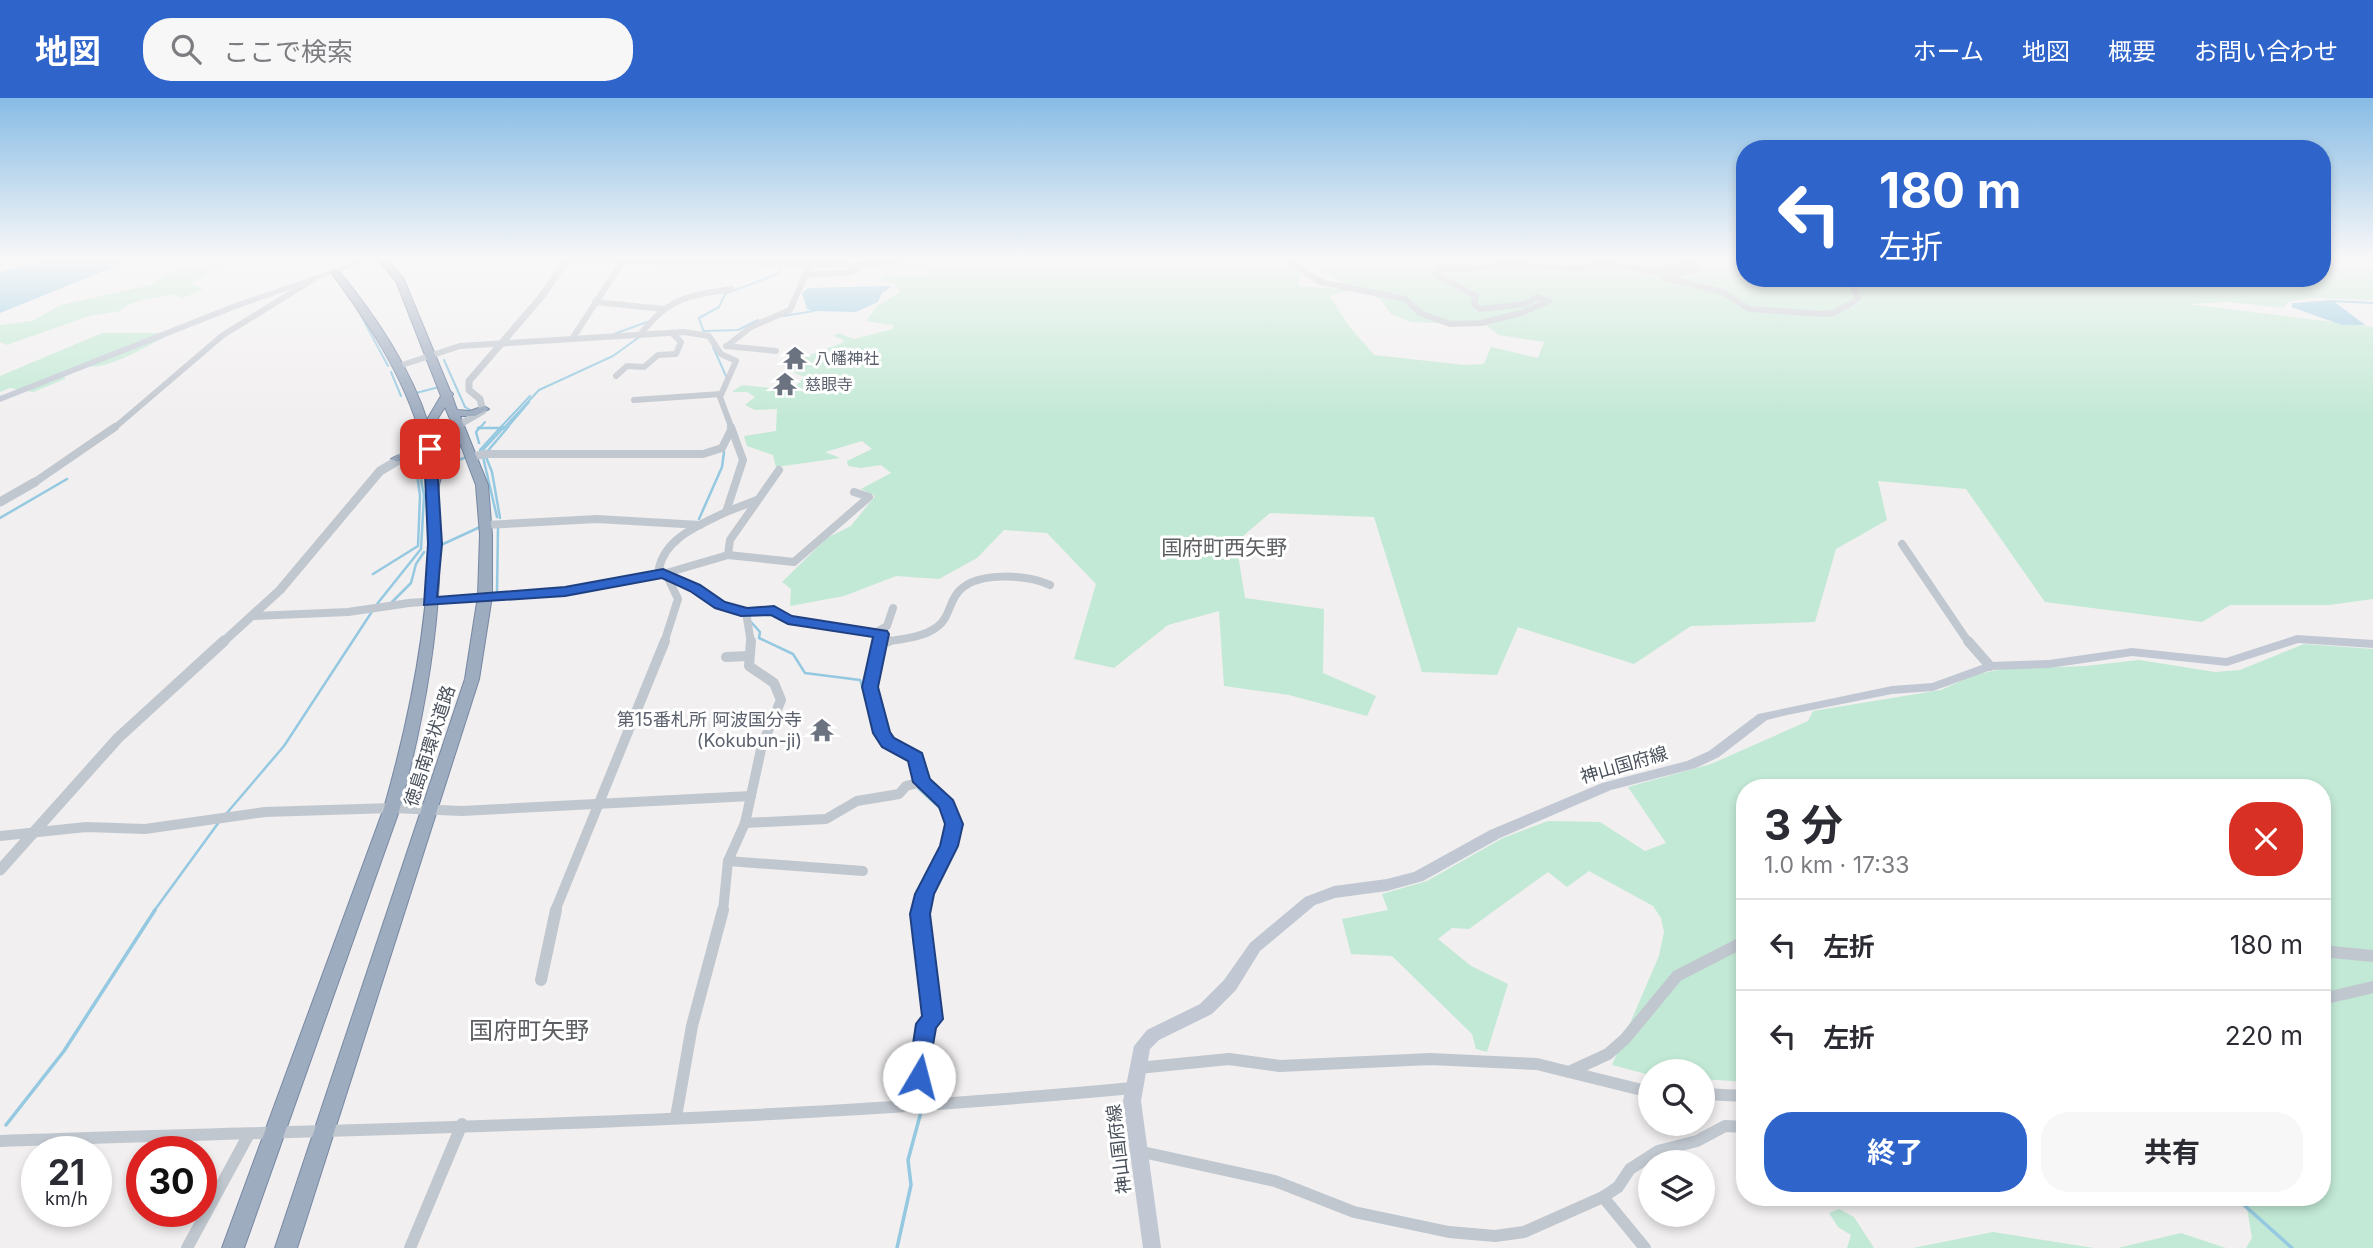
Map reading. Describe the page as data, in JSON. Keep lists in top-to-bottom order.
{
  "streets": {
    "highway": ["徳島南環状道路"],
    "main road": ["神山国府線"]
  },
  "districts": ["国府町西矢野", "国府町矢野"],
  "places": {
    "temple": ["八幡神社", "慈眼寺", "第15番札所 阿波国分寺 (Kokubun-ji)"]
  },
  "page": {
    "header": "地図",
    "search": "ここで検索",
    "nav": [
      "ホーム",
      "地図",
      "概要",
      "お問い合わせ"
    ],
    "turn": ["180 m", "左折"],
    "heading": ["3 分", "1.0 km · 17:33"],
    "list": [
      {
        "name": "左折",
        "value": "180 m"
      },
      {
        "name": "左折",
        "value": "220 m"
      }
    ],
    "buttons": ["終了", "共有"],
    "speed": "21 km/h",
    "limit": "30"
  }
}
